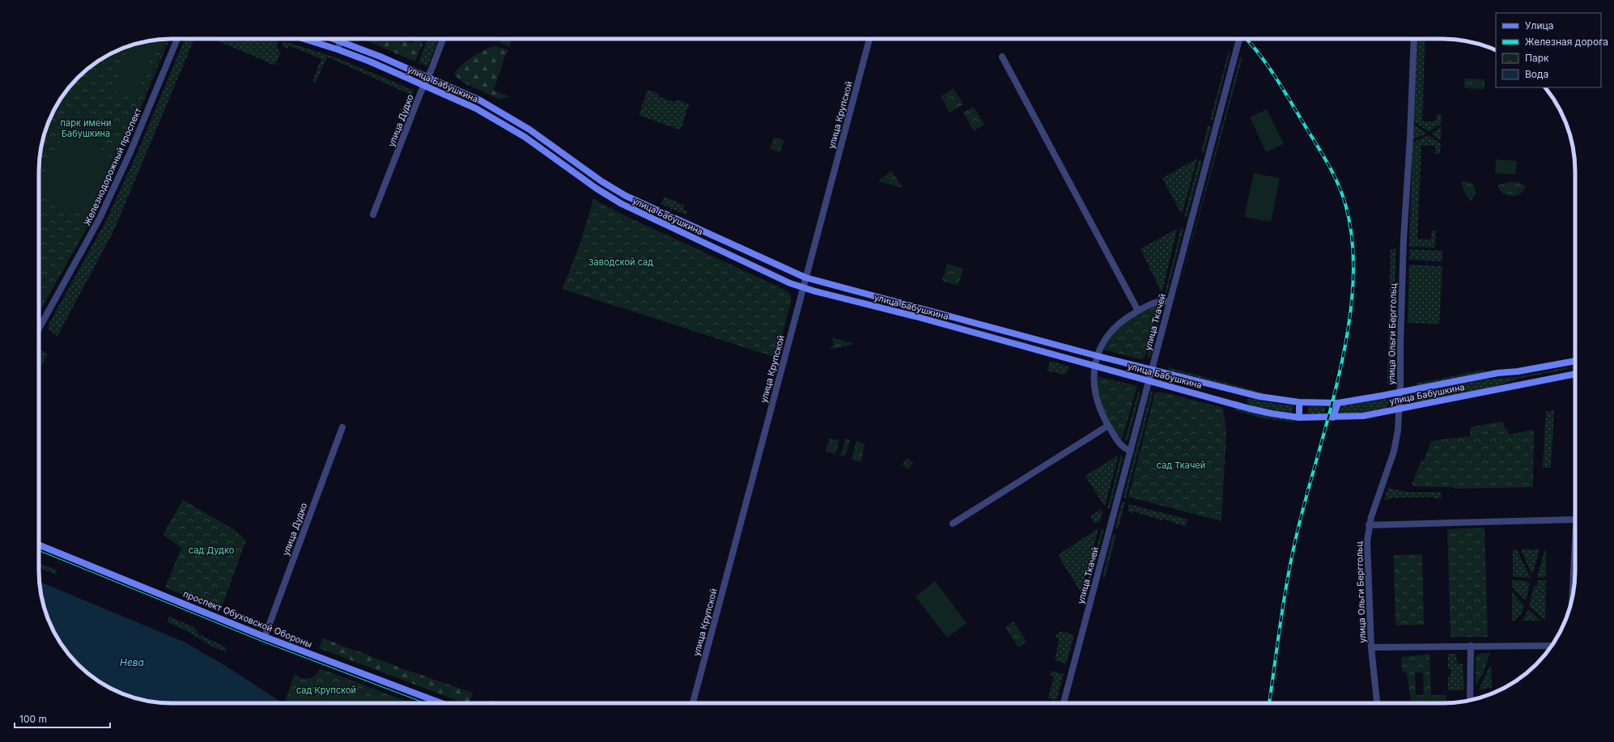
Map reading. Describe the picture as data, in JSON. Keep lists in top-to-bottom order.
{
  "streets": {
    "street": [
      "улица Бабушкина",
      "улица Крупской",
      "улица Дудко",
      "Железнодорожный проспект",
      "улица Ткачей",
      "улица Ольги Берггольц",
      "проспект Обуховской Обороны"
    ]
  },
  "crossings": [
    ["улица Бабушкина", "улица Крупской"],
    ["улица Бабушкина", "улица Дудко"],
    ["улица Бабушкина", "улица Ткачей"],
    ["улица Бабушкина", "улица Ольги Берггольц"],
    ["улица Дудко", "проспект Обуховской Обороны"]
  ],
  "water": ["Нева"],
  "parks": [
    "парк имени Бабушкина",
    "Заводской сад",
    "сад Ткачей",
    "сад Дудко",
    "сад Крупской"
  ],
  "legend": [
    "Улица",
    "Железная дорога",
    "Парк",
    "Вода"
  ],
  "scale_bar": "100 m"
}
